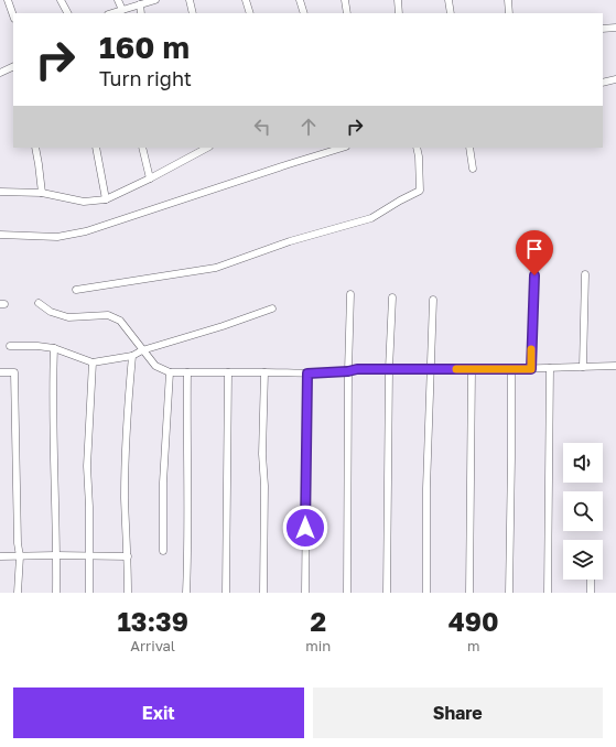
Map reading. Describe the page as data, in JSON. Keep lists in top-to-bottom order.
{
  "page": {
    "turn": ["160 m", "Turn right"],
    "eta": [
      "13:39",
      "Arrival",
      "2",
      "min",
      "490",
      "m"
    ],
    "buttons": ["Exit", "Share"]
  }
}
